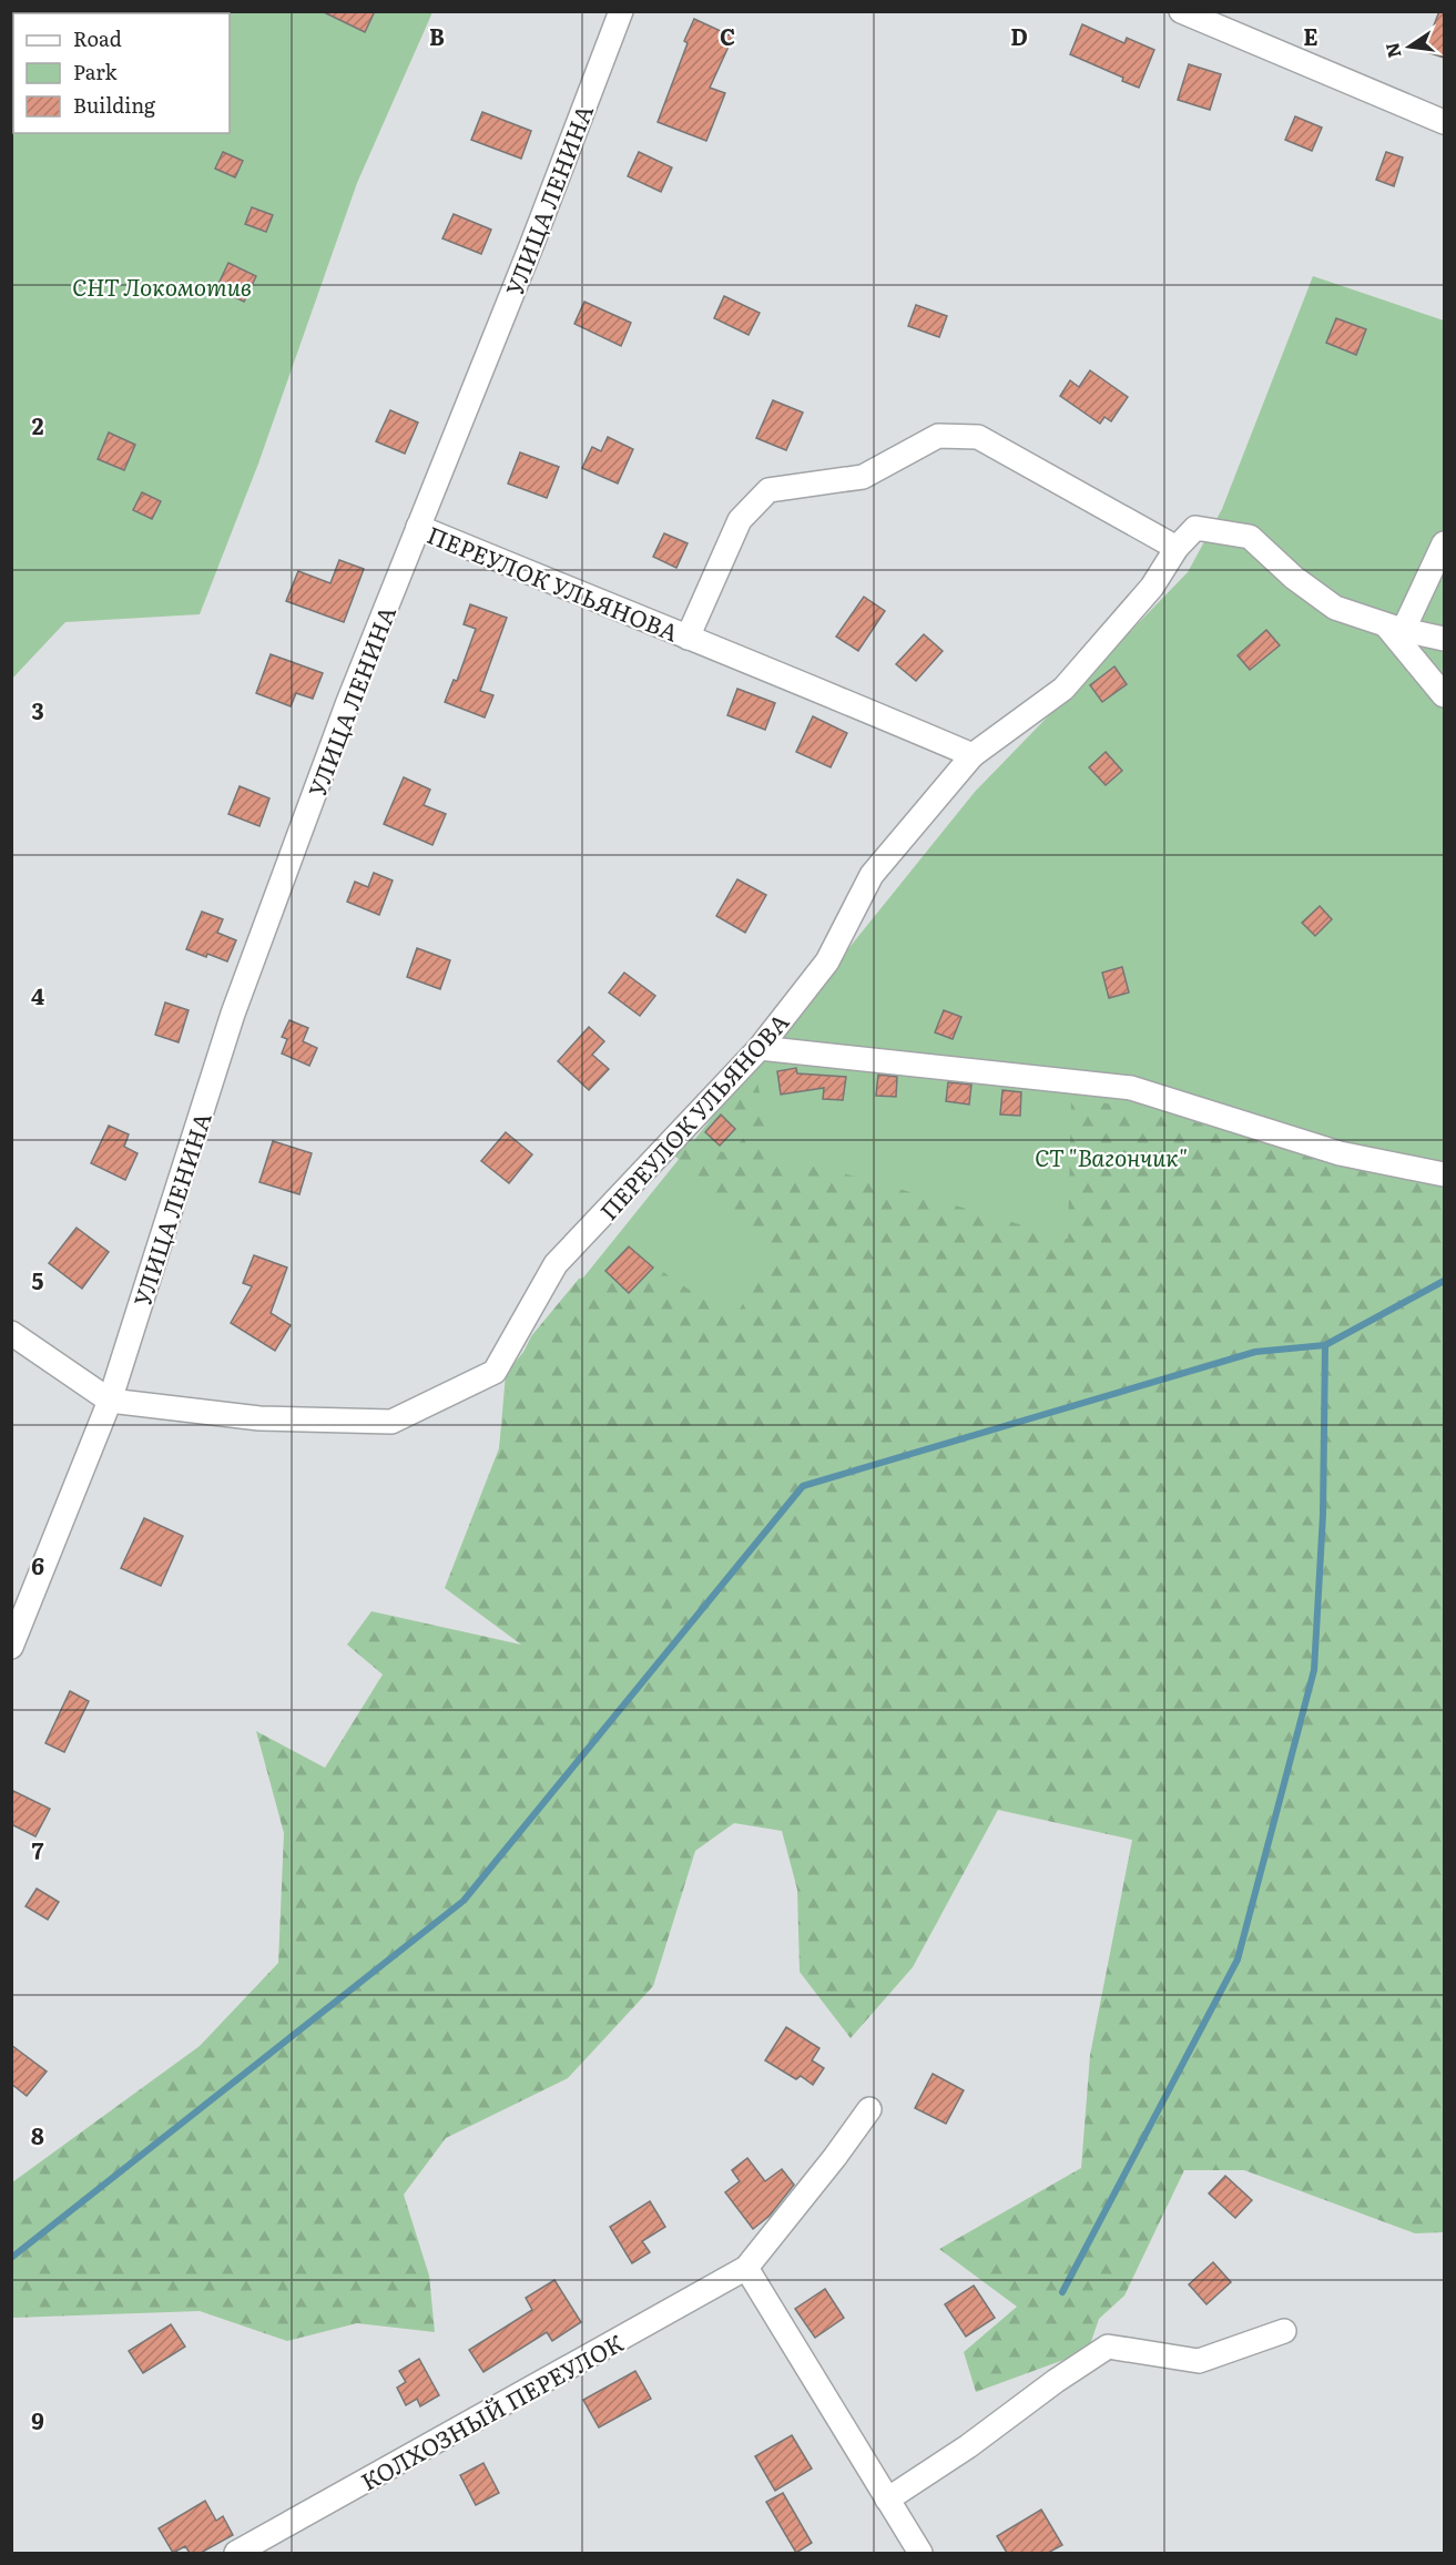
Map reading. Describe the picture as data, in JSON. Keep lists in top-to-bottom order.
{
  "streets": {
    "street": ["УЛИЦА ЛЕНИНА", "ПЕРЕУЛОК УЛЬЯНОВА", "КОЛХОЗНЫЙ ПЕРЕУЛОК"]
  },
  "crossings": [
    ["УЛИЦА ЛЕНИНА", "ПЕРЕУЛОК УЛЬЯНОВА"]
  ],
  "parks": ["СНТ Локомотив", "СТ \"Вагончик\""],
  "legend": ["Road", "Park", "Building"],
  "north": "left",
  "grid": {
    "columns": [
      "B",
      "C",
      "D",
      "E"
    ],
    "rows": [
      "2",
      "3",
      "4",
      "5",
      "6",
      "7",
      "8",
      "9"
    ]
  }
}
